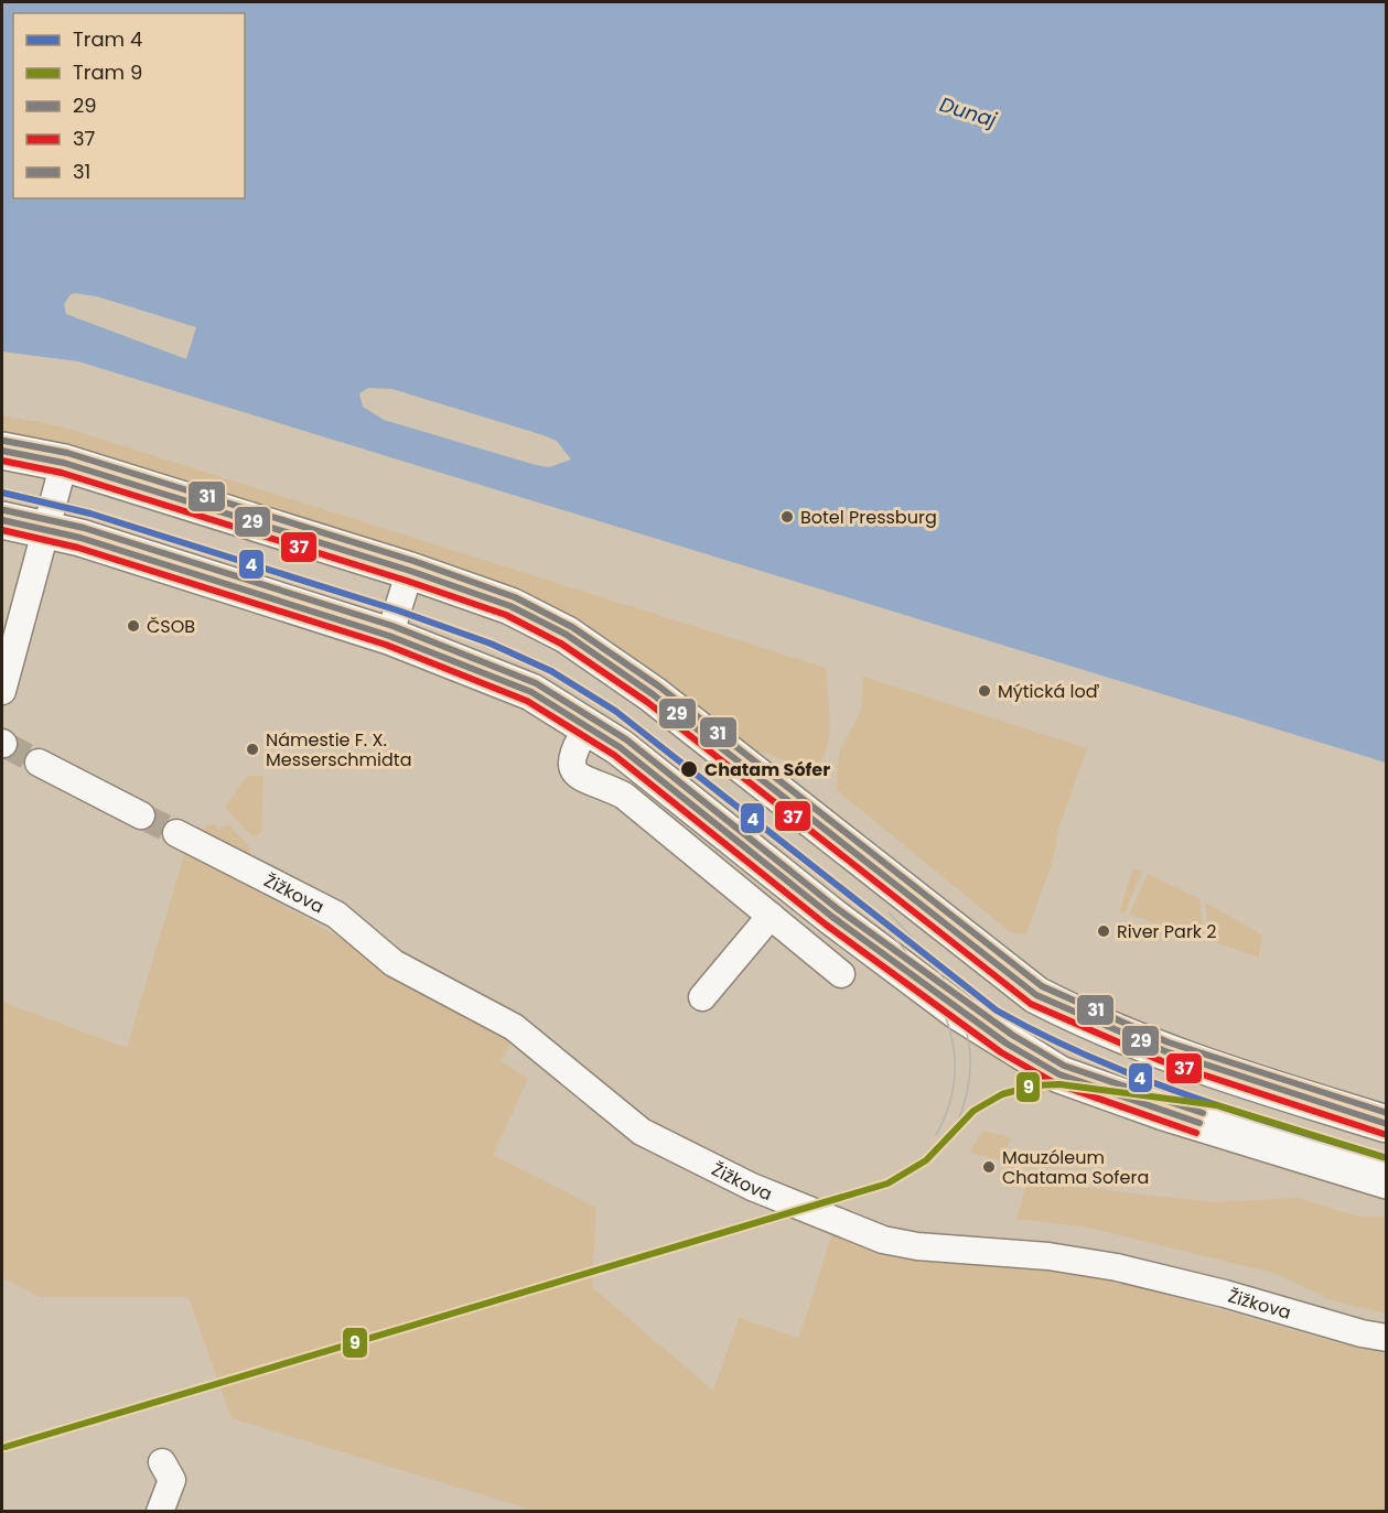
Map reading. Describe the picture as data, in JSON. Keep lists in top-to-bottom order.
{
  "streets": {
    "street": ["Žižkova"]
  },
  "water": ["Dunaj"],
  "places": [
    "Botel Pressburg",
    "ČSOB",
    "Mýtická loď",
    "Námestie F. X. Messerschmidta",
    "Chatam Sófer",
    "River Park 2",
    "Mauzóleum Chatama Sofera"
  ],
  "lines": [
    "transit line 31",
    "transit line 29",
    "transit line 37",
    "tram line 4",
    "tram line 9"
  ],
  "legend": [
    "Tram 4",
    "Tram 9",
    "29",
    "37",
    "31"
  ]
}
